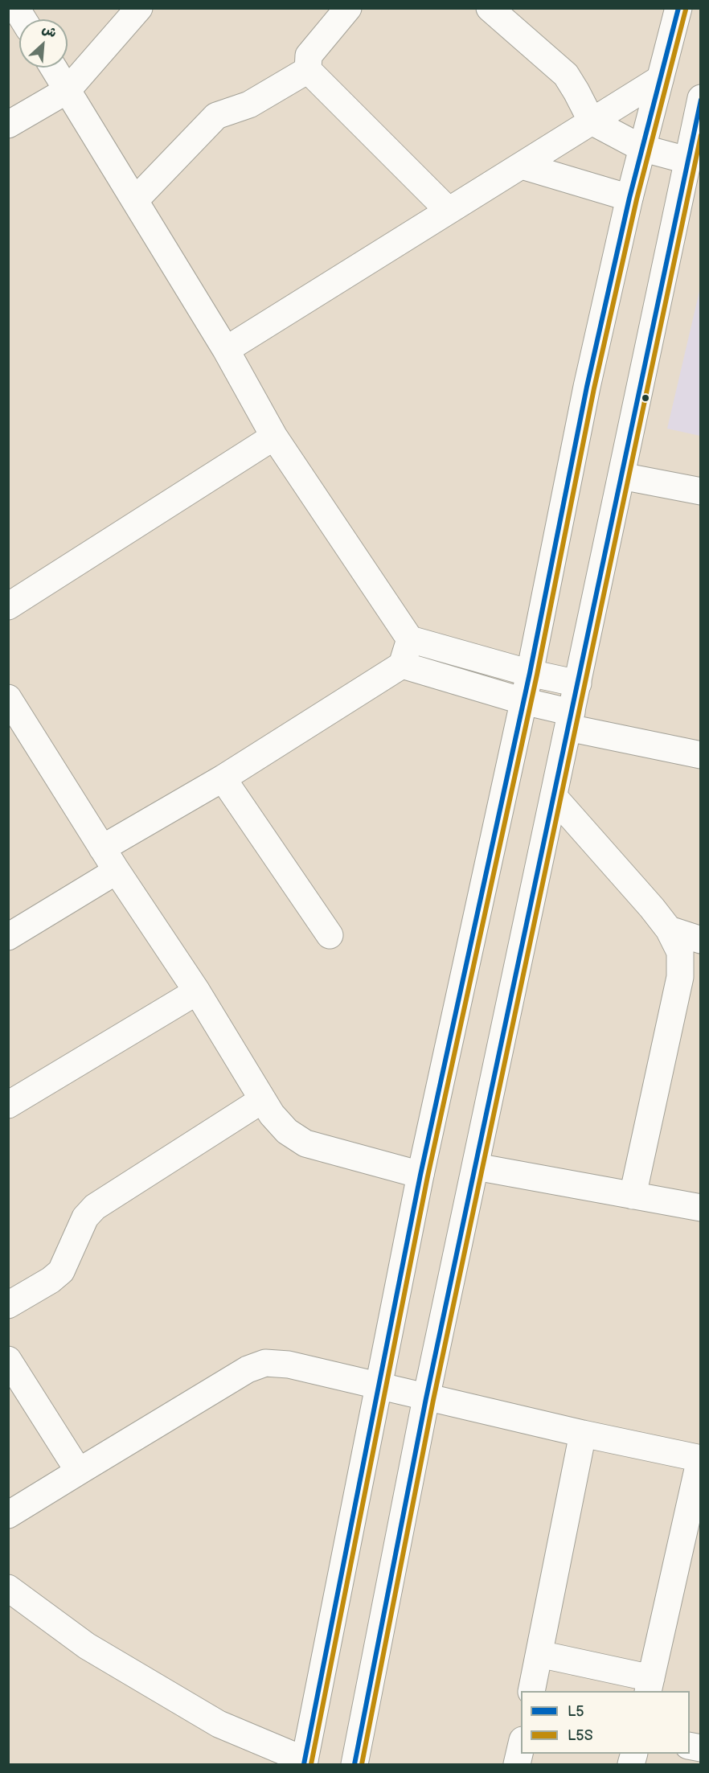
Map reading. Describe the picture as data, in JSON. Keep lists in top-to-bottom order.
{
  "lines": ["transit line L5", "transit line L5S"],
  "legend": ["L5", "L5S"],
  "north": "top right"
}
